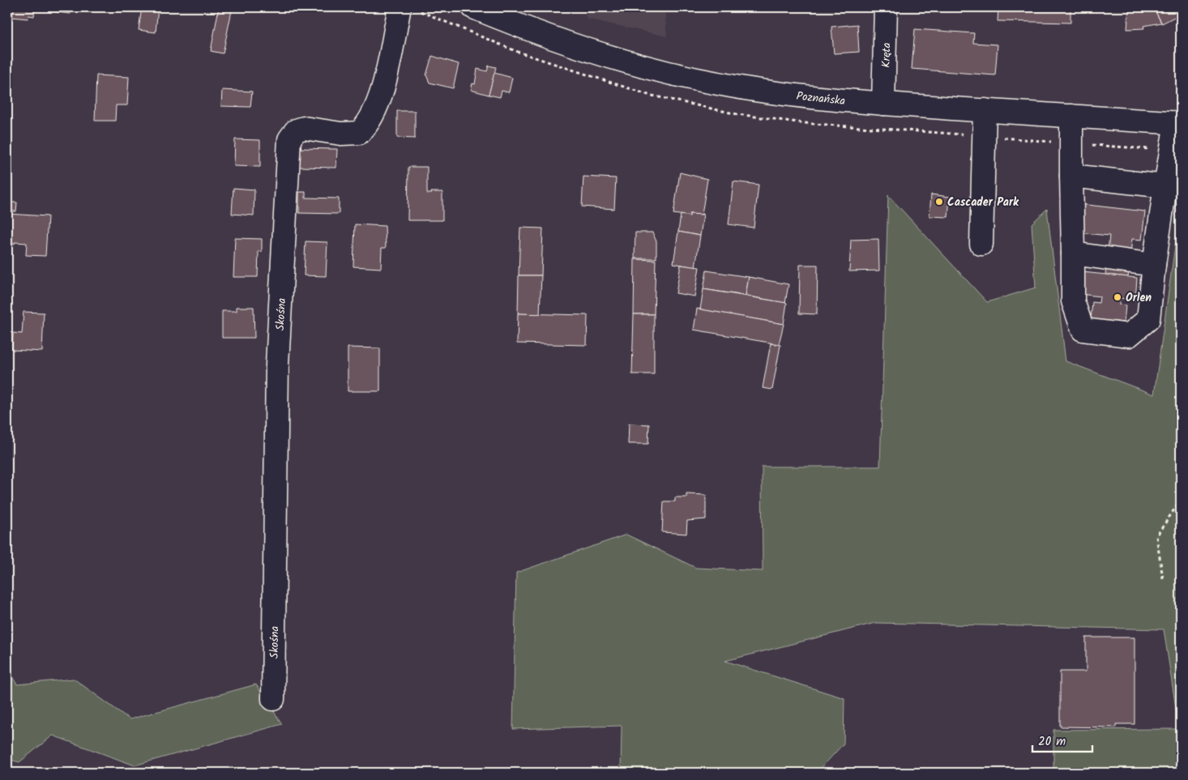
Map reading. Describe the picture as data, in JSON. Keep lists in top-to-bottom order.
{
  "streets": {
    "street": ["Kręta", "Poznańska", "Skośna"]
  },
  "crossings": [
    ["Kręta", "Poznańska"]
  ],
  "places": ["Cascader Park", "Orlen"],
  "scale_bar": "20 m"
}
